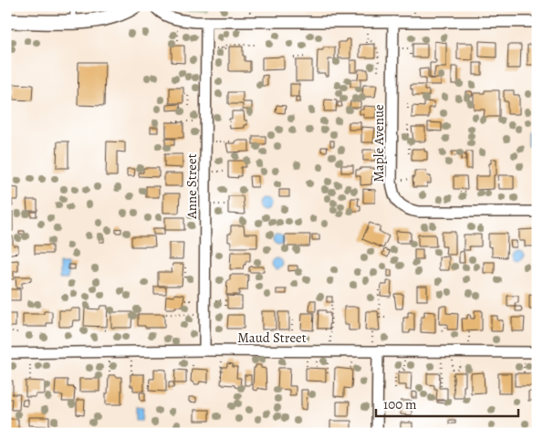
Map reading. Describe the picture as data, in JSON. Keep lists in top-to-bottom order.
{
  "streets": {
    "street": ["Maple Avenue", "Anne Street", "Maud Street"]
  },
  "crossings": [
    ["Anne Street", "Maud Street"]
  ],
  "scale_bar": "100 m"
}
